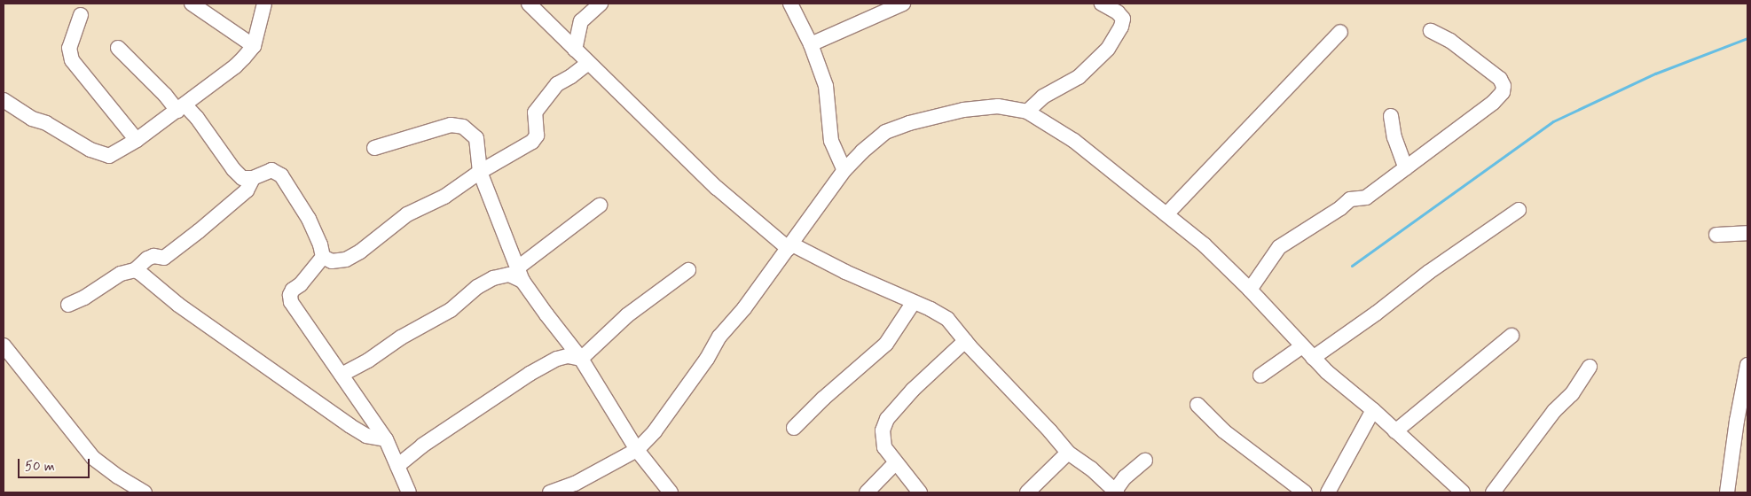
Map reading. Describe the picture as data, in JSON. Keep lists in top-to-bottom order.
{
  "scale_bar": "50 m"
}
